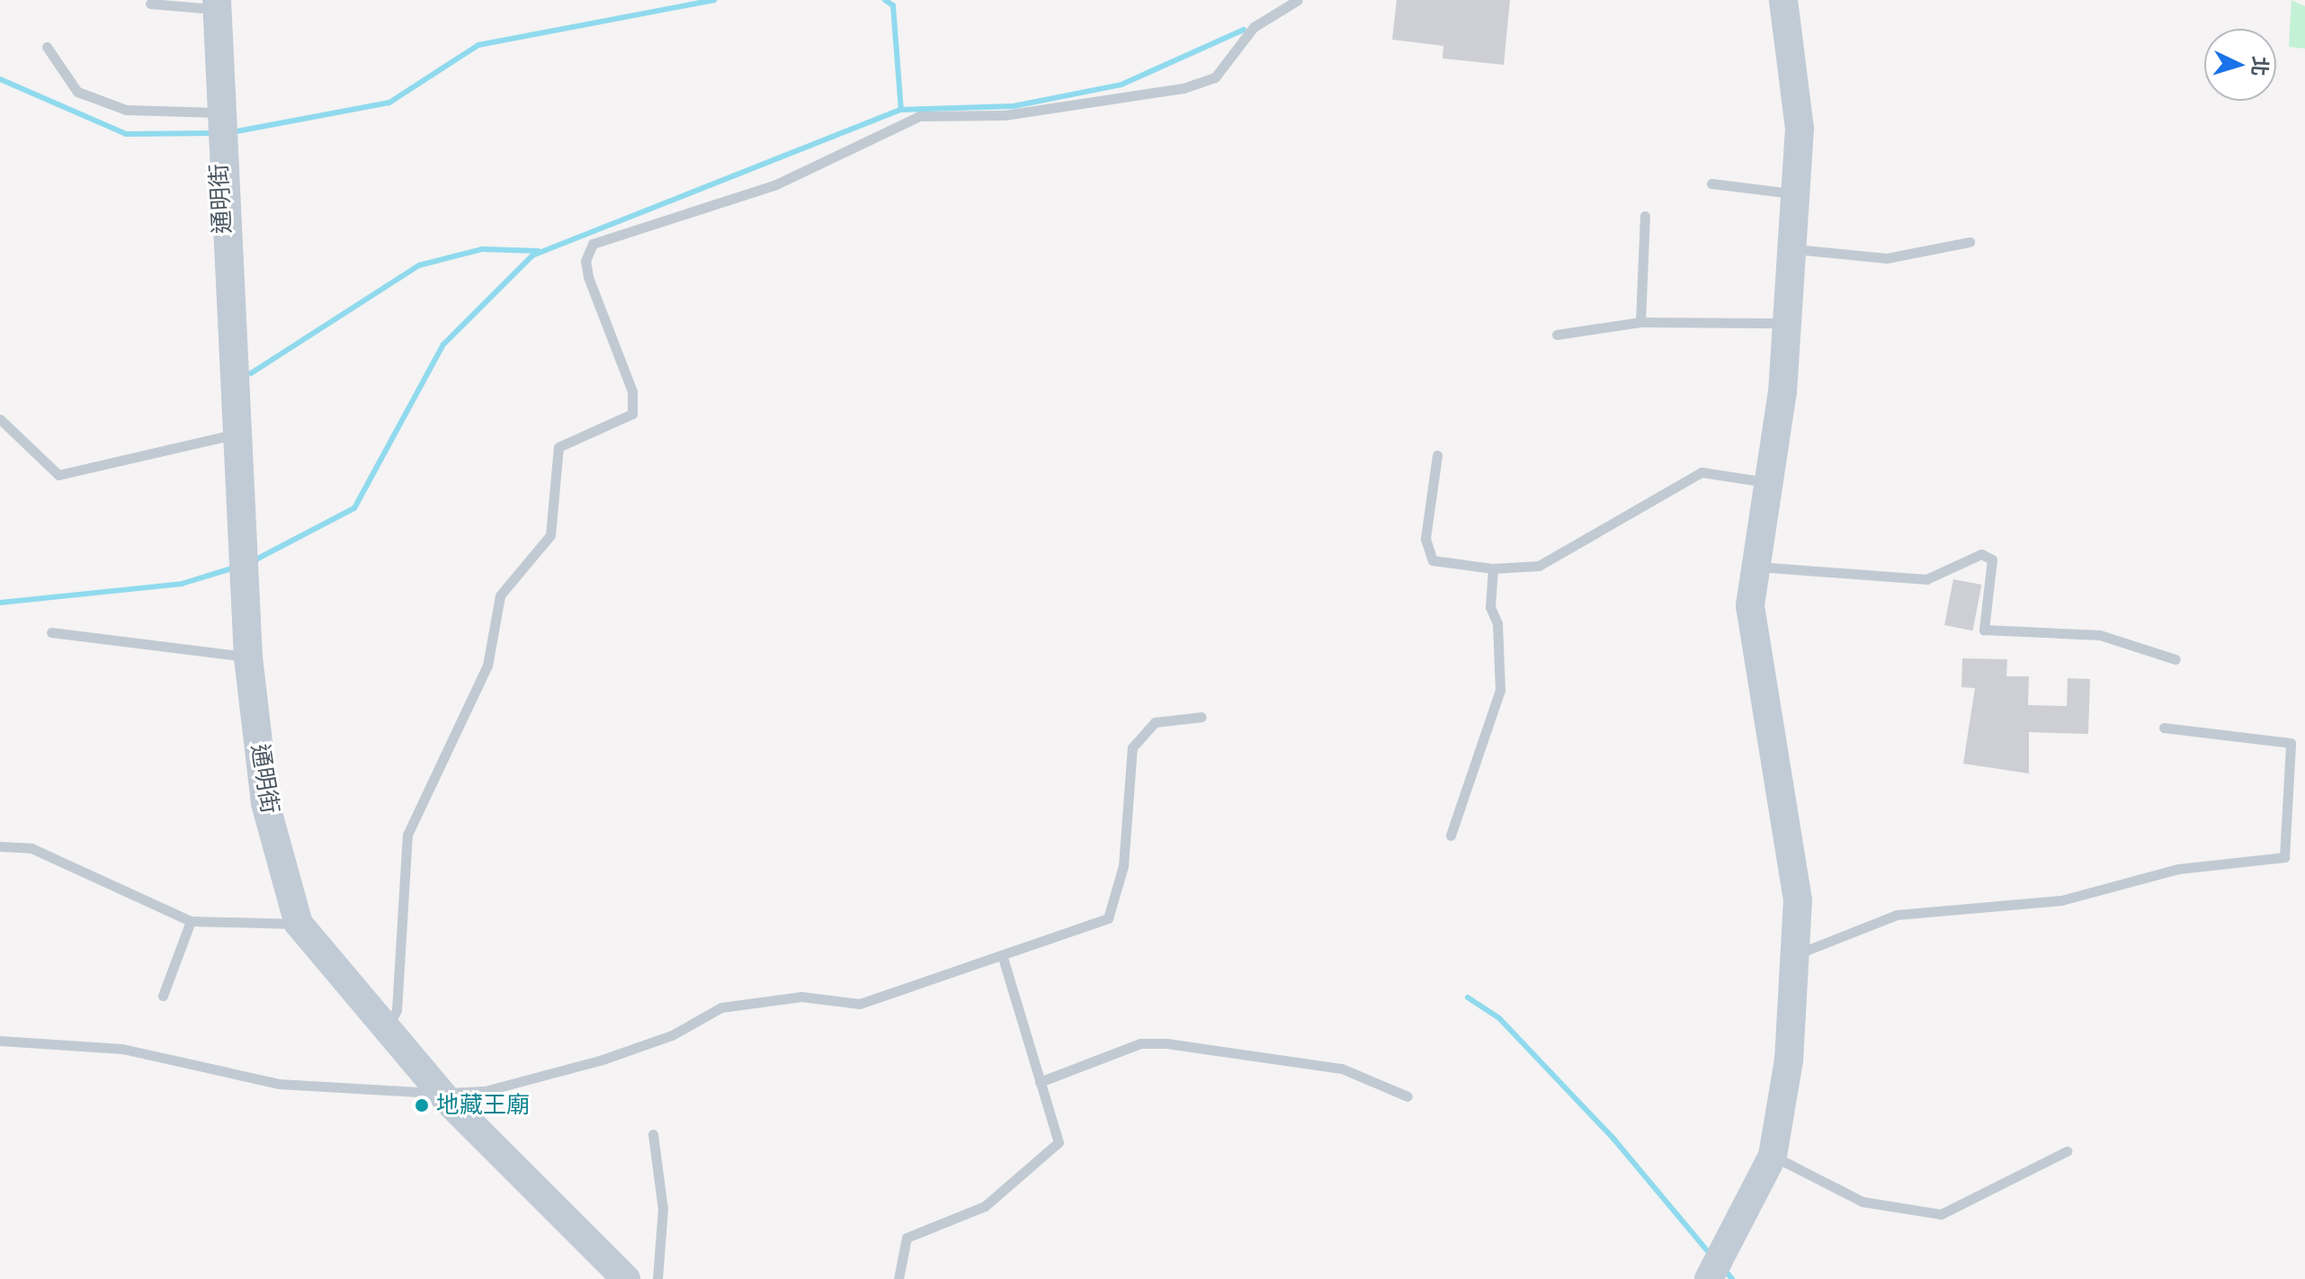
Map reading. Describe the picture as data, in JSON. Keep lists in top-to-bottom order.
{
  "streets": {
    "street": ["通明街"]
  },
  "places": ["地藏王廟"],
  "north": "right"
}
